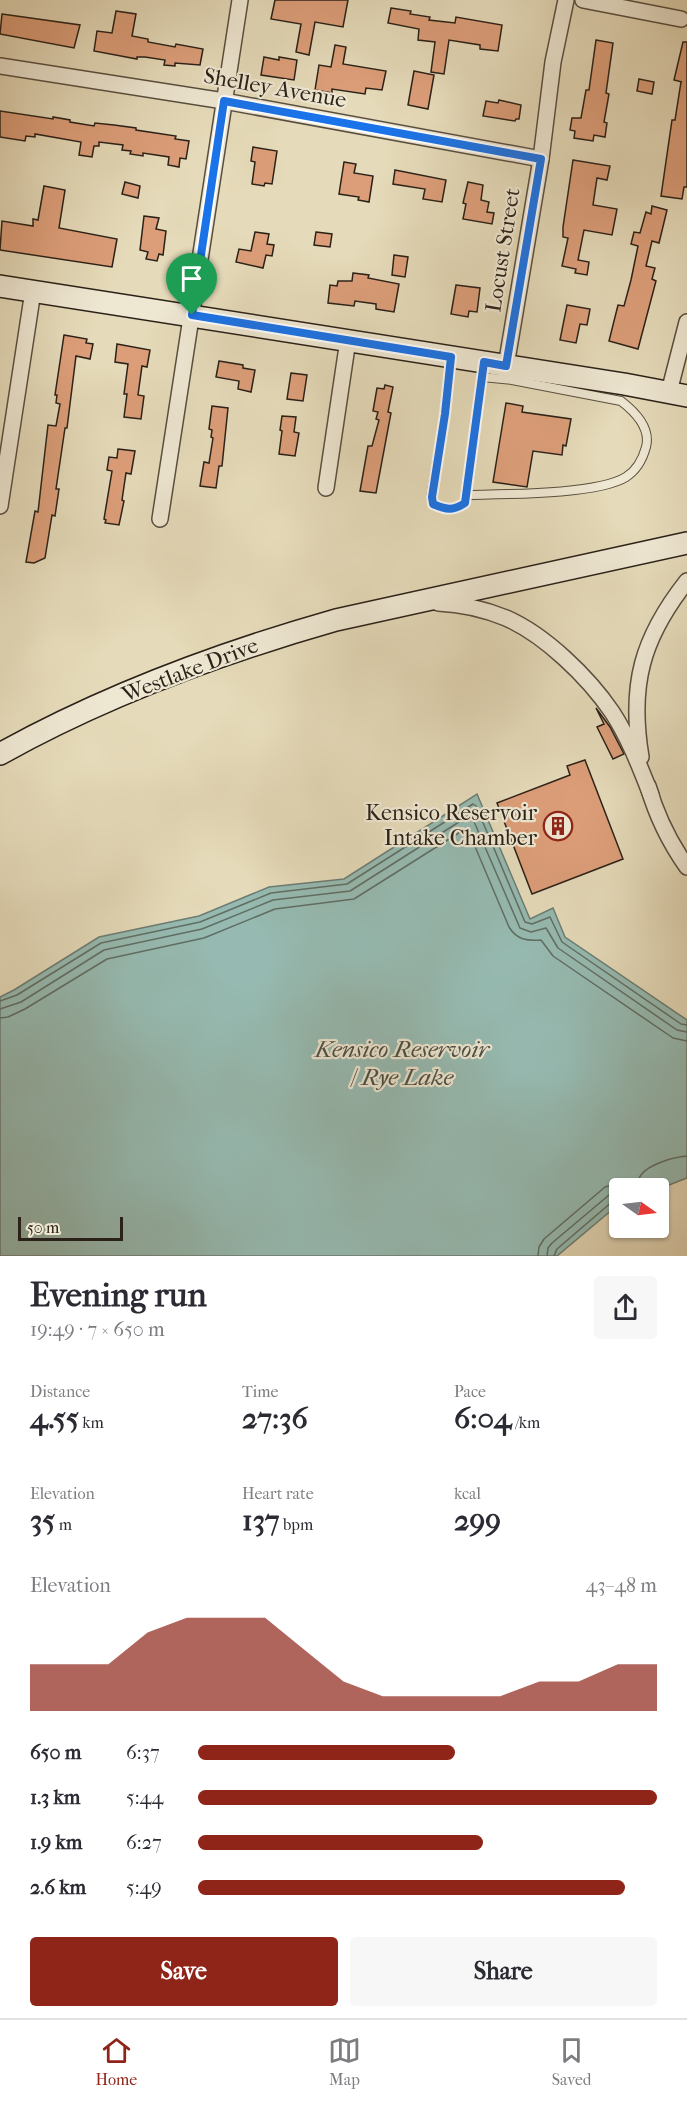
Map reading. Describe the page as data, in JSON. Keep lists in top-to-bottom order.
{
  "streets": {
    "street": ["Shelley Avenue", "Locust Street", "Westlake Drive"]
  },
  "crossings": [
    ["Shelley Avenue", "Locust Street"]
  ],
  "water": ["Kensico Reservoir / Rye Lake"],
  "places": {
    "building": ["Kensico Reservoir Intake Chamber"]
  },
  "scale_bar": "50 m",
  "north": "right",
  "page": {
    "scale": "50 m",
    "heading": ["Evening run", "19:49 · 7 × 650 m"],
    "stats": [
      ["Distance", "4.55 km"],
      ["Time", "27:36"],
      ["Pace", "6:04 /km"],
      ["Elevation", "35 m"],
      ["Heart rate", "137 bpm"],
      ["kcal", "299"]
    ],
    "chart": ["Elevation", "43–48 m"],
    "list": [
      {
        "name": "650 m",
        "note": "6:37"
      },
      {
        "name": "1.3 km",
        "note": "5:44"
      },
      {
        "name": "1.9 km",
        "note": "6:27"
      },
      {
        "name": "2.6 km",
        "note": "5:49"
      }
    ],
    "buttons": ["Save", "Share"],
    "tabs": ["Home", "Map", "Saved"]
  }
}
